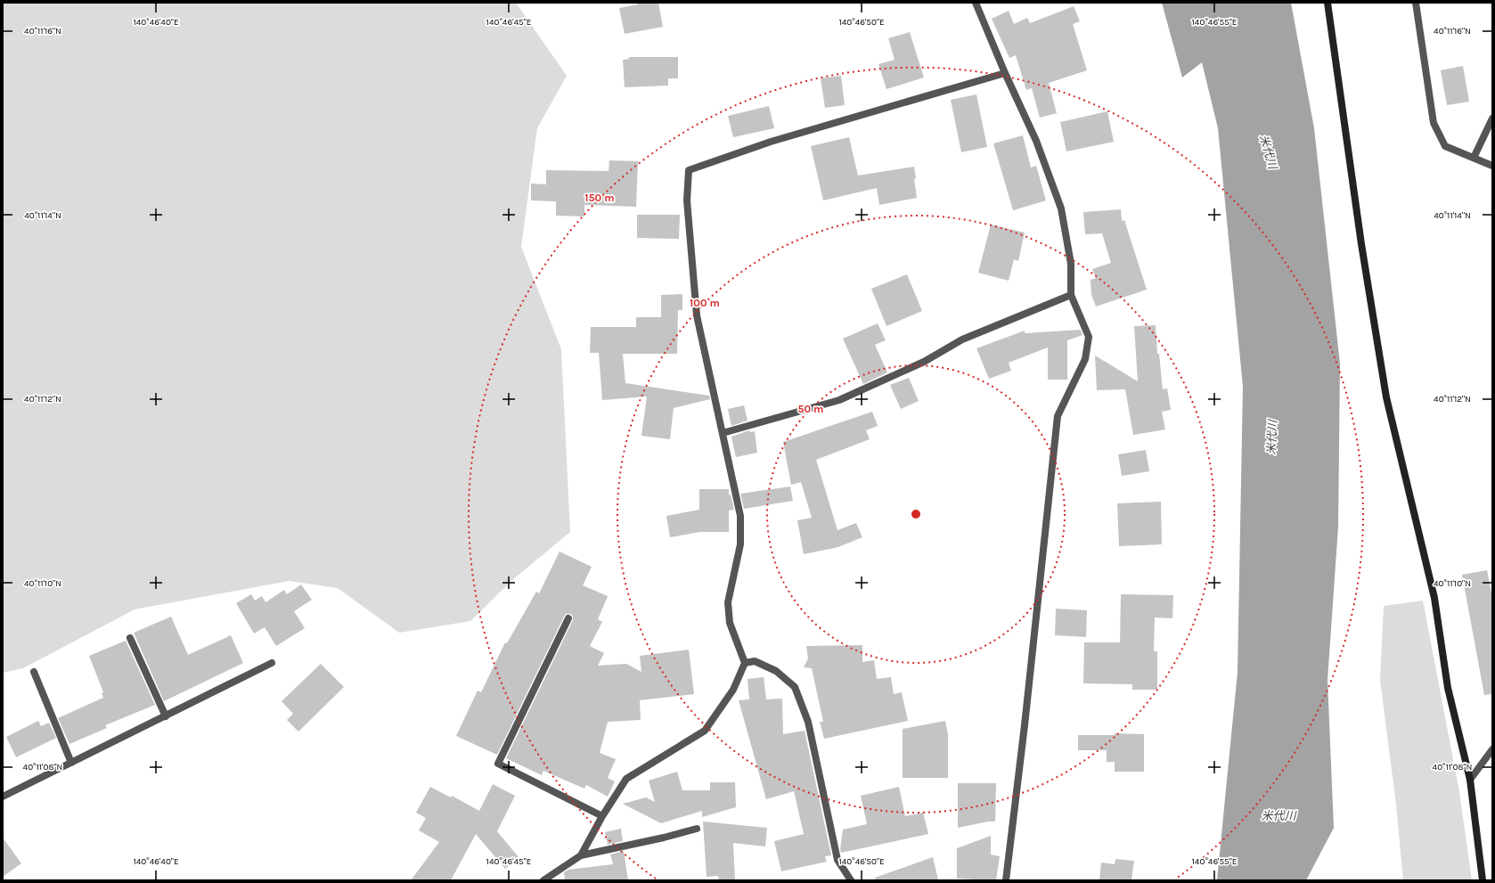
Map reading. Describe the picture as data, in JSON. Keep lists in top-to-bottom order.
{
  "water": ["米代川"],
  "coordinates": [
    "140°46'40\"E",
    "140°46'45\"E",
    "140°46'50\"E",
    "140°46'55\"E",
    "40°11'16\"N",
    "40°11'14\"N",
    "40°11'12\"N",
    "40°11'10\"N",
    "40°11'08\"N"
  ],
  "rings": ["150 m", "100 m", "50 m"]
}
